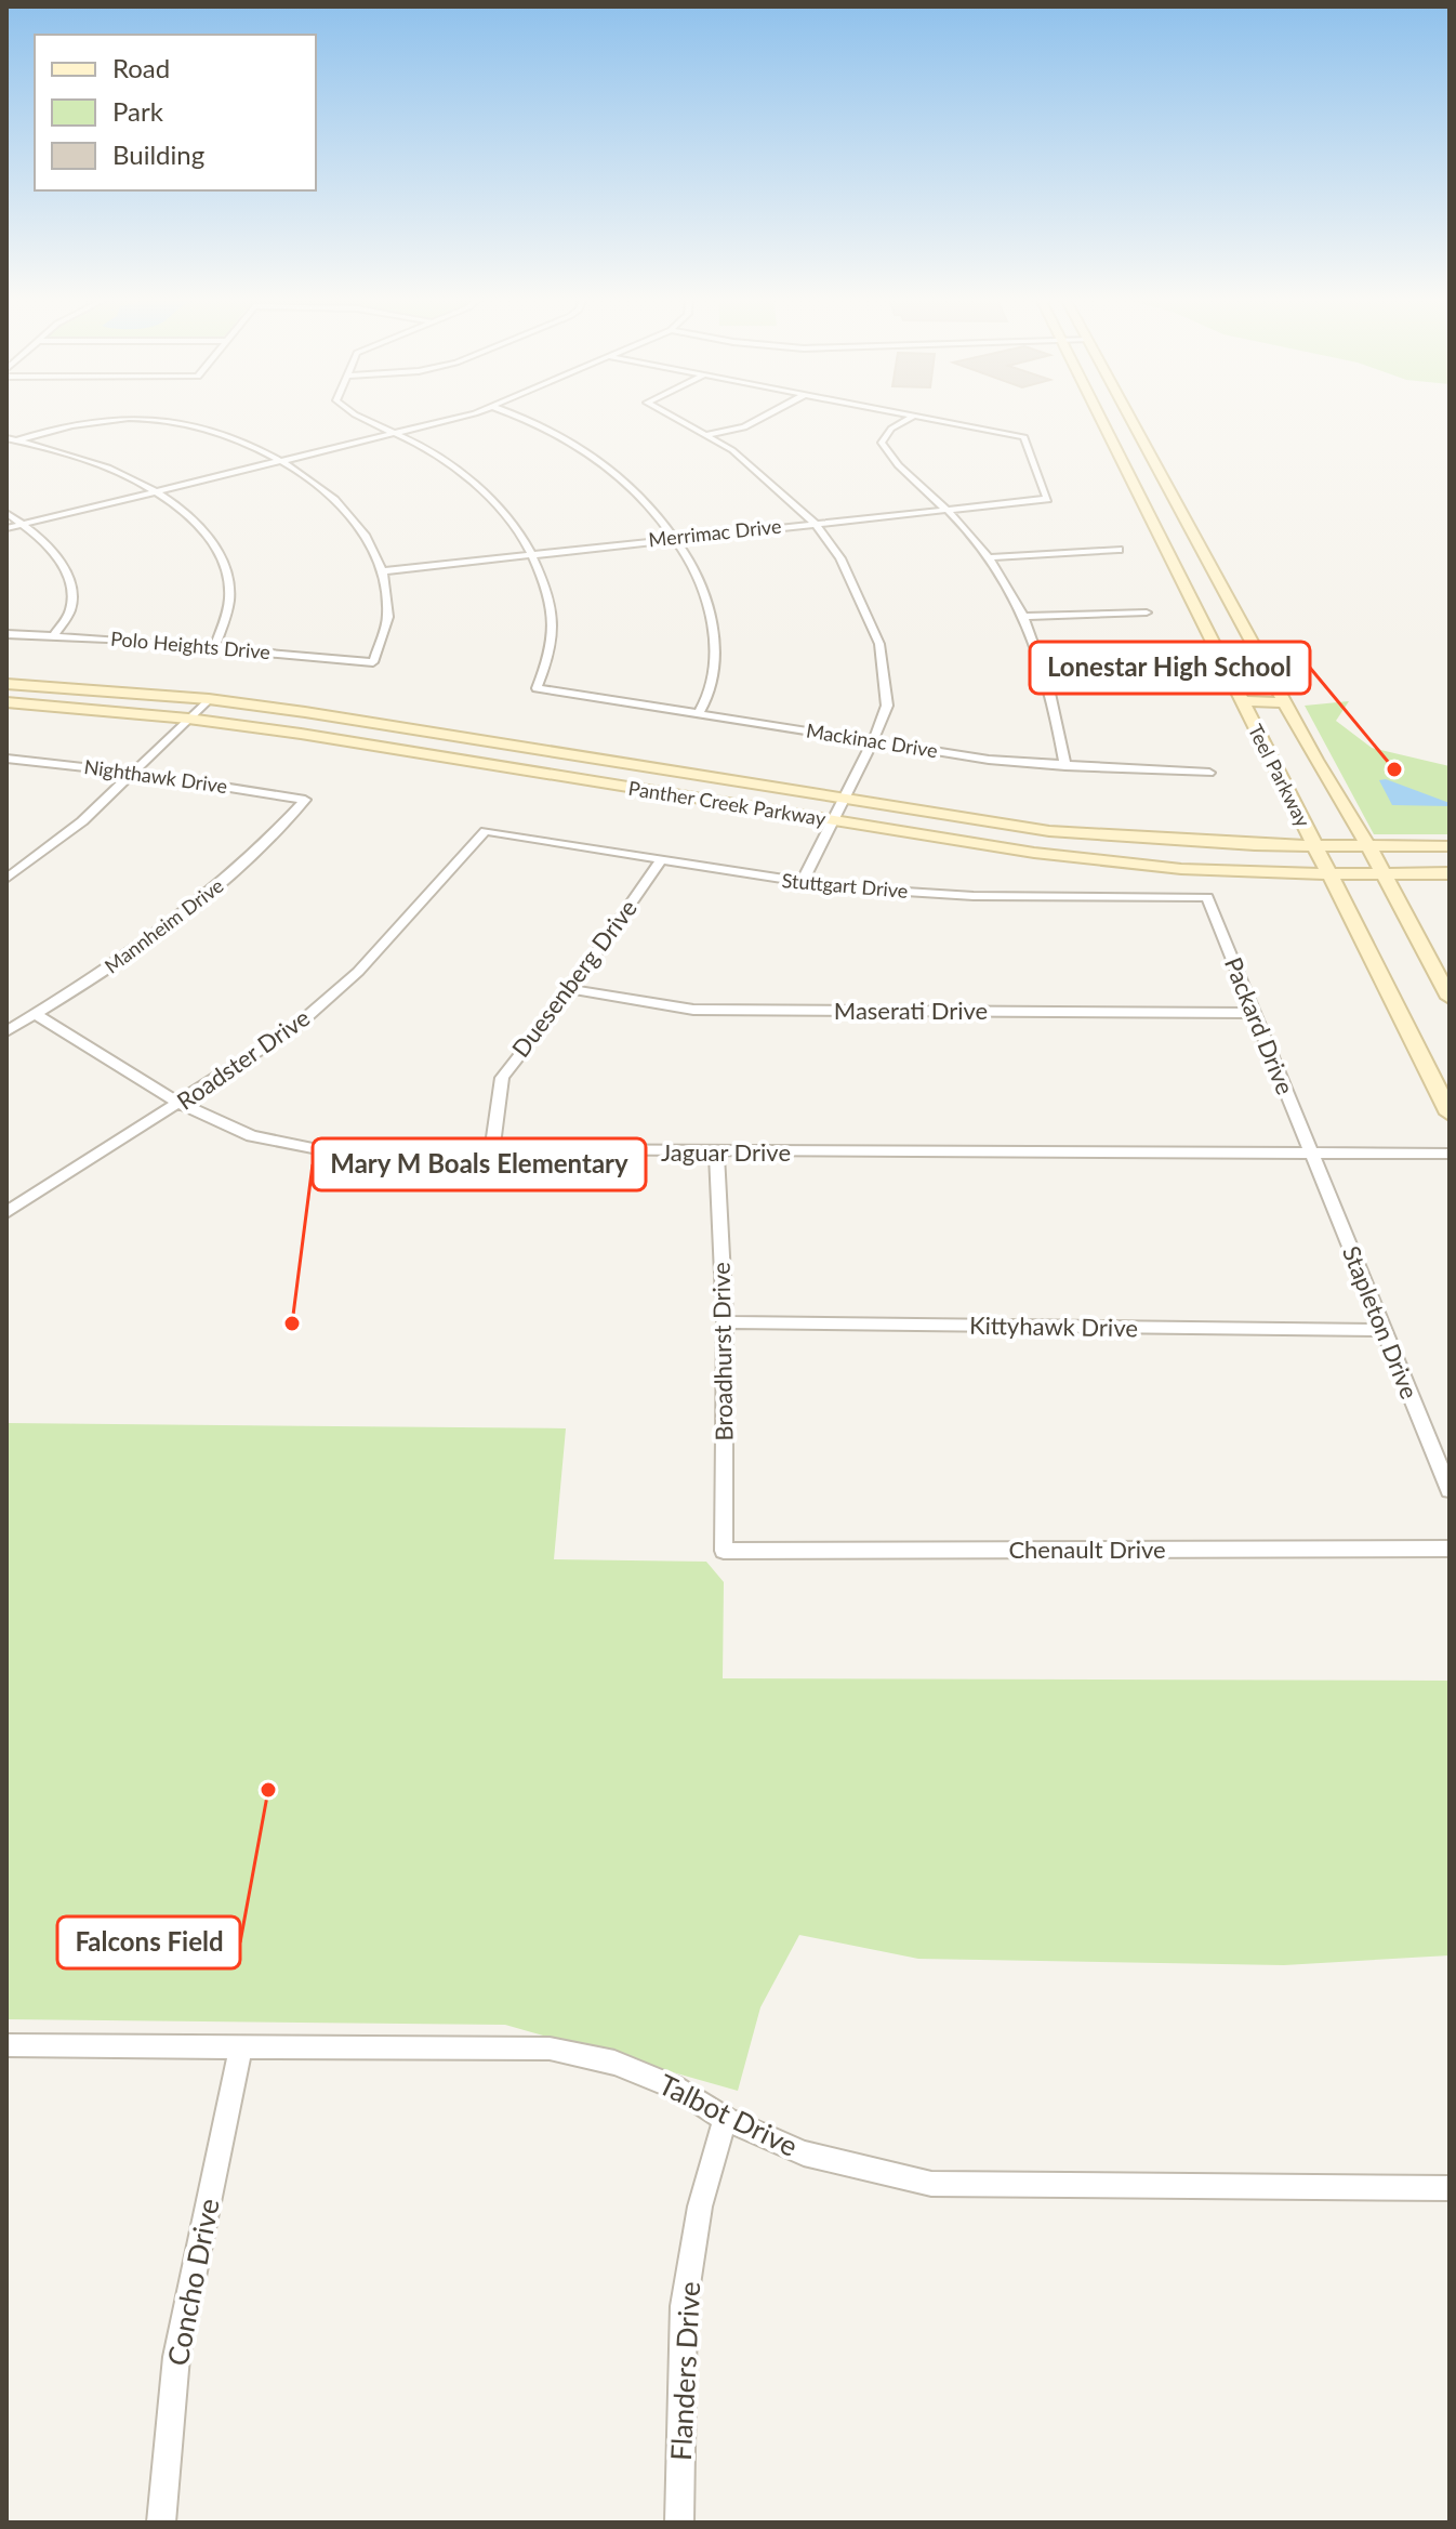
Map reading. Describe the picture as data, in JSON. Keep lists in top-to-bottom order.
{
  "streets": {
    "main road": ["Teel Parkway", "Panther Creek Parkway"],
    "street": [
      "Merrimac Drive",
      "Polo Heights Drive",
      "Mackinac Drive",
      "Nighthawk Drive",
      "Stuttgart Drive",
      "Mannheim Drive",
      "Duesenberg Drive",
      "Maserati Drive",
      "Packard Drive",
      "Roadster Drive",
      "Jaguar Drive",
      "Stapleton Drive",
      "Kittyhawk Drive",
      "Broadhurst Drive",
      "Chenault Drive",
      "Talbot Drive",
      "Concho Drive",
      "Flanders Drive"
    ]
  },
  "crossings": [
    ["Merrimac Drive", "Polo Heights Drive"],
    ["Merrimac Drive", "Mackinac Drive"],
    ["Teel Parkway", "Panther Creek Parkway"],
    ["Nighthawk Drive", "Mannheim Drive"],
    ["Stuttgart Drive", "Duesenberg Drive"],
    ["Stuttgart Drive", "Packard Drive"],
    ["Stuttgart Drive", "Roadster Drive"],
    ["Mannheim Drive", "Jaguar Drive"],
    ["Duesenberg Drive", "Maserati Drive"],
    ["Duesenberg Drive", "Jaguar Drive"],
    ["Maserati Drive", "Packard Drive"],
    ["Packard Drive", "Jaguar Drive"],
    ["Packard Drive", "Stapleton Drive"],
    ["Roadster Drive", "Jaguar Drive"],
    ["Jaguar Drive", "Stapleton Drive"],
    ["Jaguar Drive", "Broadhurst Drive"],
    ["Stapleton Drive", "Kittyhawk Drive"],
    ["Kittyhawk Drive", "Broadhurst Drive"],
    ["Broadhurst Drive", "Chenault Drive"],
    ["Talbot Drive", "Concho Drive"],
    ["Talbot Drive", "Flanders Drive"]
  ],
  "places": ["Lonestar High School", "Mary M Boals Elementary", "Falcons Field"],
  "legend": ["Road", "Park", "Building"]
}
